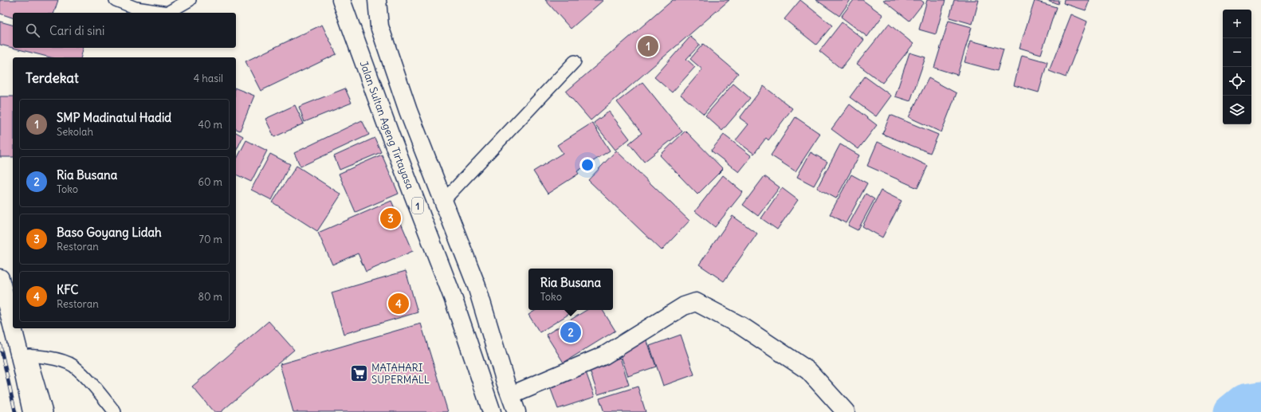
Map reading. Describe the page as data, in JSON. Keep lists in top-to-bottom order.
{
  "streets": {
    "main road": ["Jalan Sultan Ageng Tirtayasa", "1"]
  },
  "places": {
    "supermarket": ["MATAHARI SUPERMALL"]
  },
  "page": {
    "map_buttons": ["+", "−"],
    "search": "Cari di sini",
    "pins": [
      "1",
      "3",
      "4",
      "2"
    ],
    "heading": ["Terdekat", "4 hasil"],
    "list": [
      {
        "mark": "1",
        "name": "SMP Madinatul Hadid",
        "note": "Sekolah",
        "value": "40 m"
      },
      {
        "mark": "2",
        "name": "Ria Busana",
        "note": "Toko",
        "value": "60 m"
      },
      {
        "mark": "3",
        "name": "Baso Goyang Lidah",
        "note": "Restoran",
        "value": "70 m"
      },
      {
        "mark": "4",
        "name": "KFC",
        "note": "Restoran",
        "value": "80 m"
      }
    ],
    "popup": ["Ria Busana", "Toko"]
  }
}
